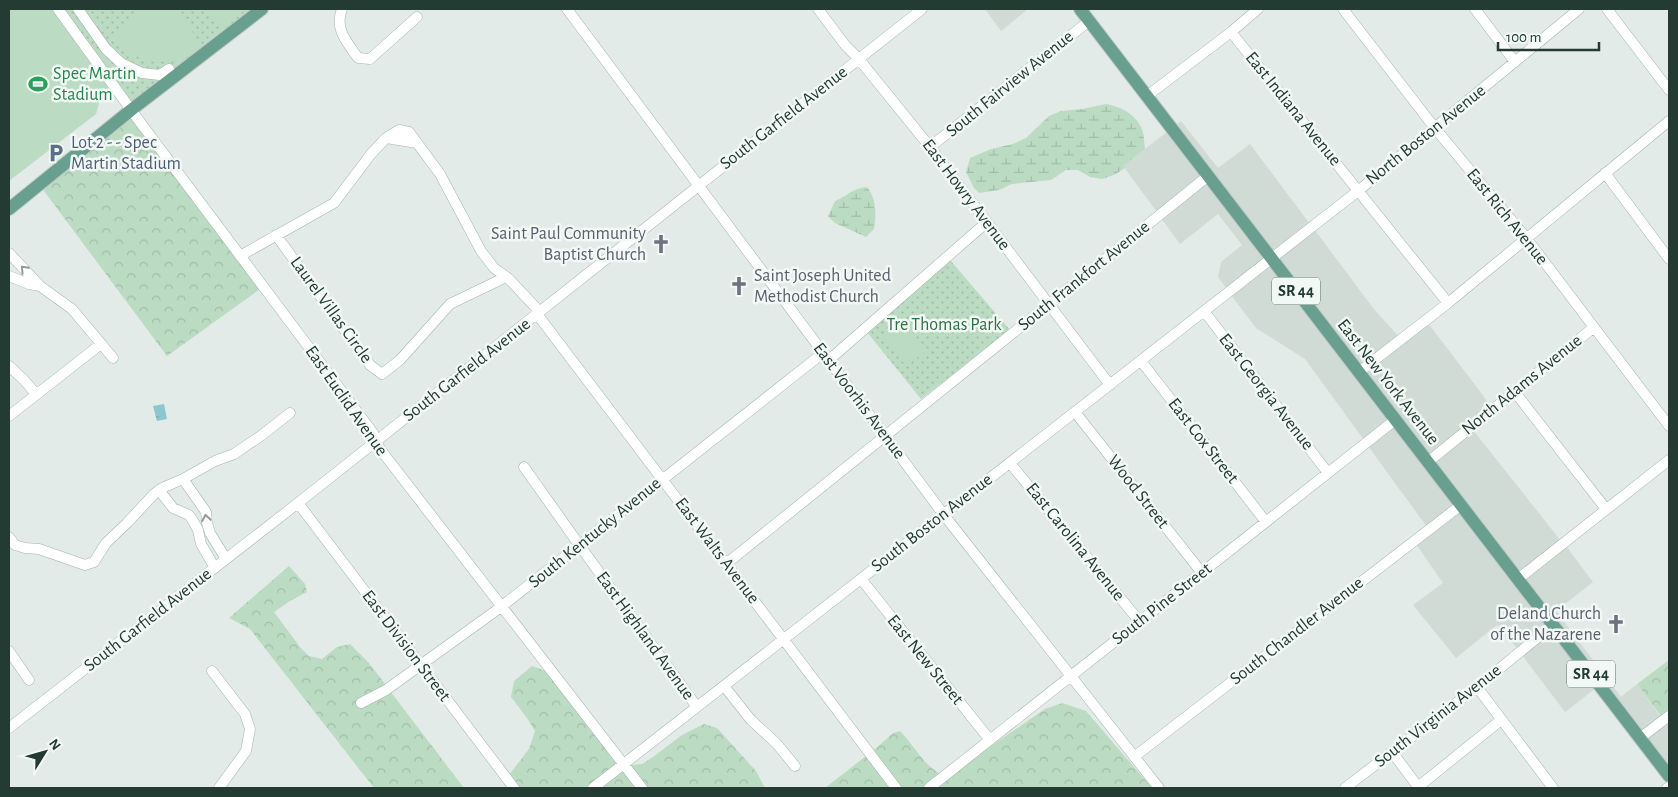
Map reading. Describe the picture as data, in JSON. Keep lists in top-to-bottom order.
{
  "streets": {
    "main road": ["SR 44", "East New York Avenue"],
    "street": [
      "South Fairview Avenue",
      "East Indiana Avenue",
      "South Garfield Avenue",
      "North Boston Avenue",
      "East Howry Avenue",
      "East Rich Avenue",
      "South Frankfort Avenue",
      "Laurel Villas Circle",
      "North Adams Avenue",
      "East Georgia Avenue",
      "East Euclid Avenue",
      "East Voorhis Avenue",
      "East Cox Street",
      "Wood Street",
      "South Boston Avenue",
      "South Kentucky Avenue",
      "East Carolina Avenue",
      "East Walts Avenue",
      "South Pine Street",
      "South Chandler Avenue",
      "East Highland Avenue",
      "East Division Street",
      "East New Street",
      "South Virginia Avenue"
    ]
  },
  "crossings": [
    ["South Fairview Avenue", "East Howry Avenue"],
    ["South Fairview Avenue", "East New York Avenue"],
    ["East Indiana Avenue", "North Boston Avenue"],
    ["South Garfield Avenue", "East Howry Avenue"],
    ["South Garfield Avenue", "East Euclid Avenue"],
    ["South Garfield Avenue", "East Voorhis Avenue"],
    ["South Garfield Avenue", "East Walts Avenue"],
    ["South Garfield Avenue", "East Division Street"],
    ["North Boston Avenue", "East Rich Avenue"],
    ["North Boston Avenue", "East New York Avenue"],
    ["North Boston Avenue", "South Boston Avenue"],
    ["East Howry Avenue", "South Frankfort Avenue"],
    ["East Howry Avenue", "South Boston Avenue"],
    ["East Howry Avenue", "South Kentucky Avenue"],
    ["East Rich Avenue", "North Adams Avenue"],
    ["South Frankfort Avenue", "East New York Avenue"],
    ["South Frankfort Avenue", "East Voorhis Avenue"],
    ["South Frankfort Avenue", "East Walts Avenue"],
    ["East New York Avenue", "North Adams Avenue"],
    ["East New York Avenue", "South Boston Avenue"],
    ["East New York Avenue", "South Pine Street"],
    ["East New York Avenue", "South Chandler Avenue"],
    ["East New York Avenue", "South Virginia Avenue"],
    ["East Georgia Avenue", "South Boston Avenue"],
    ["East Georgia Avenue", "South Pine Street"],
    ["East Euclid Avenue", "South Boston Avenue"],
    ["East Euclid Avenue", "South Kentucky Avenue"],
    ["East Voorhis Avenue", "South Boston Avenue"],
    ["East Voorhis Avenue", "South Kentucky Avenue"],
    ["East Voorhis Avenue", "South Pine Street"],
    ["East Voorhis Avenue", "South Chandler Avenue"],
    ["East Cox Street", "South Boston Avenue"],
    ["East Cox Street", "South Pine Street"],
    ["Wood Street", "South Boston Avenue"],
    ["Wood Street", "South Pine Street"],
    ["South Boston Avenue", "East Carolina Avenue"],
    ["South Boston Avenue", "East Walts Avenue"],
    ["South Boston Avenue", "East Highland Avenue"],
    ["South Boston Avenue", "East New Street"],
    ["South Kentucky Avenue", "East Walts Avenue"],
    ["South Kentucky Avenue", "East Highland Avenue"],
    ["South Kentucky Avenue", "East Division Street"],
    ["East Carolina Avenue", "South Pine Street"],
    ["South Pine Street", "East New Street"]
  ],
  "parks": ["Tre Thomas Park"],
  "places": {
    "sports": ["Spec Martin Stadium"],
    "parking": ["Lot 2 - - Spec Martin Stadium"],
    "church": ["Saint Paul Community Baptist Church", "Saint Joseph United Methodist Church", "Deland Church of the Nazarene"]
  },
  "scale_bar": "100 m",
  "north": "top right"
}
